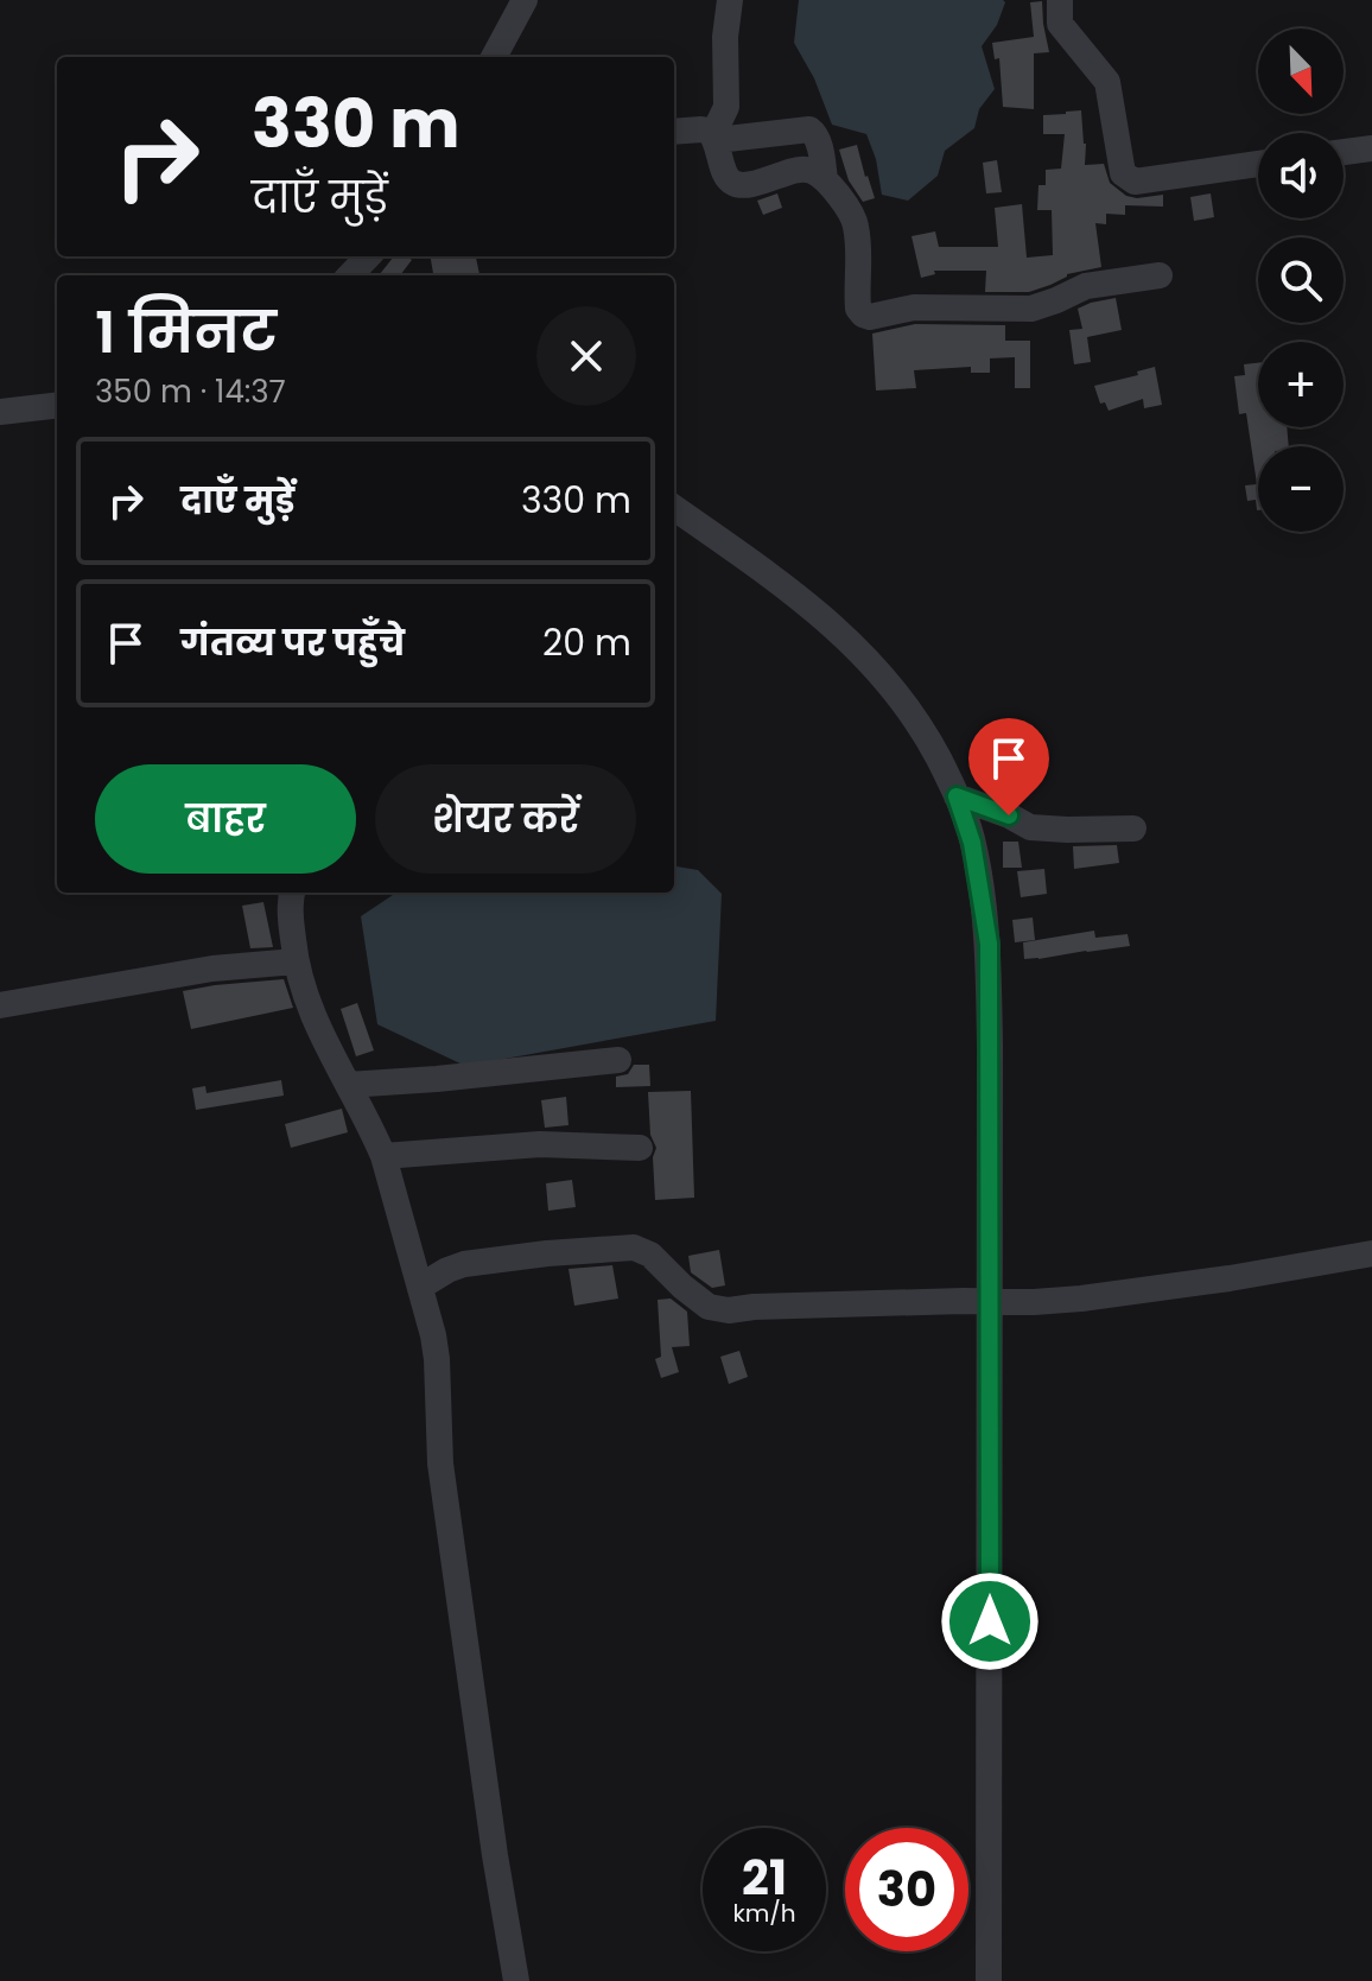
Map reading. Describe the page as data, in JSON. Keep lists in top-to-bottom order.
{
  "north": "bottom right",
  "page": {
    "map_buttons": ["+", "−"],
    "turn": ["330 m", "दाएँ मुड़ें"],
    "heading": ["1 मिनट", "350 m · 14:37"],
    "list": [
      {
        "name": "दाएँ मुड़ें",
        "value": "330 m"
      },
      {
        "name": "गंतव्य पर पहुँचे",
        "value": "20 m"
      }
    ],
    "buttons": ["बाहर", "शेयर करें"],
    "speed": "21 km/h",
    "limit": "30"
  }
}
